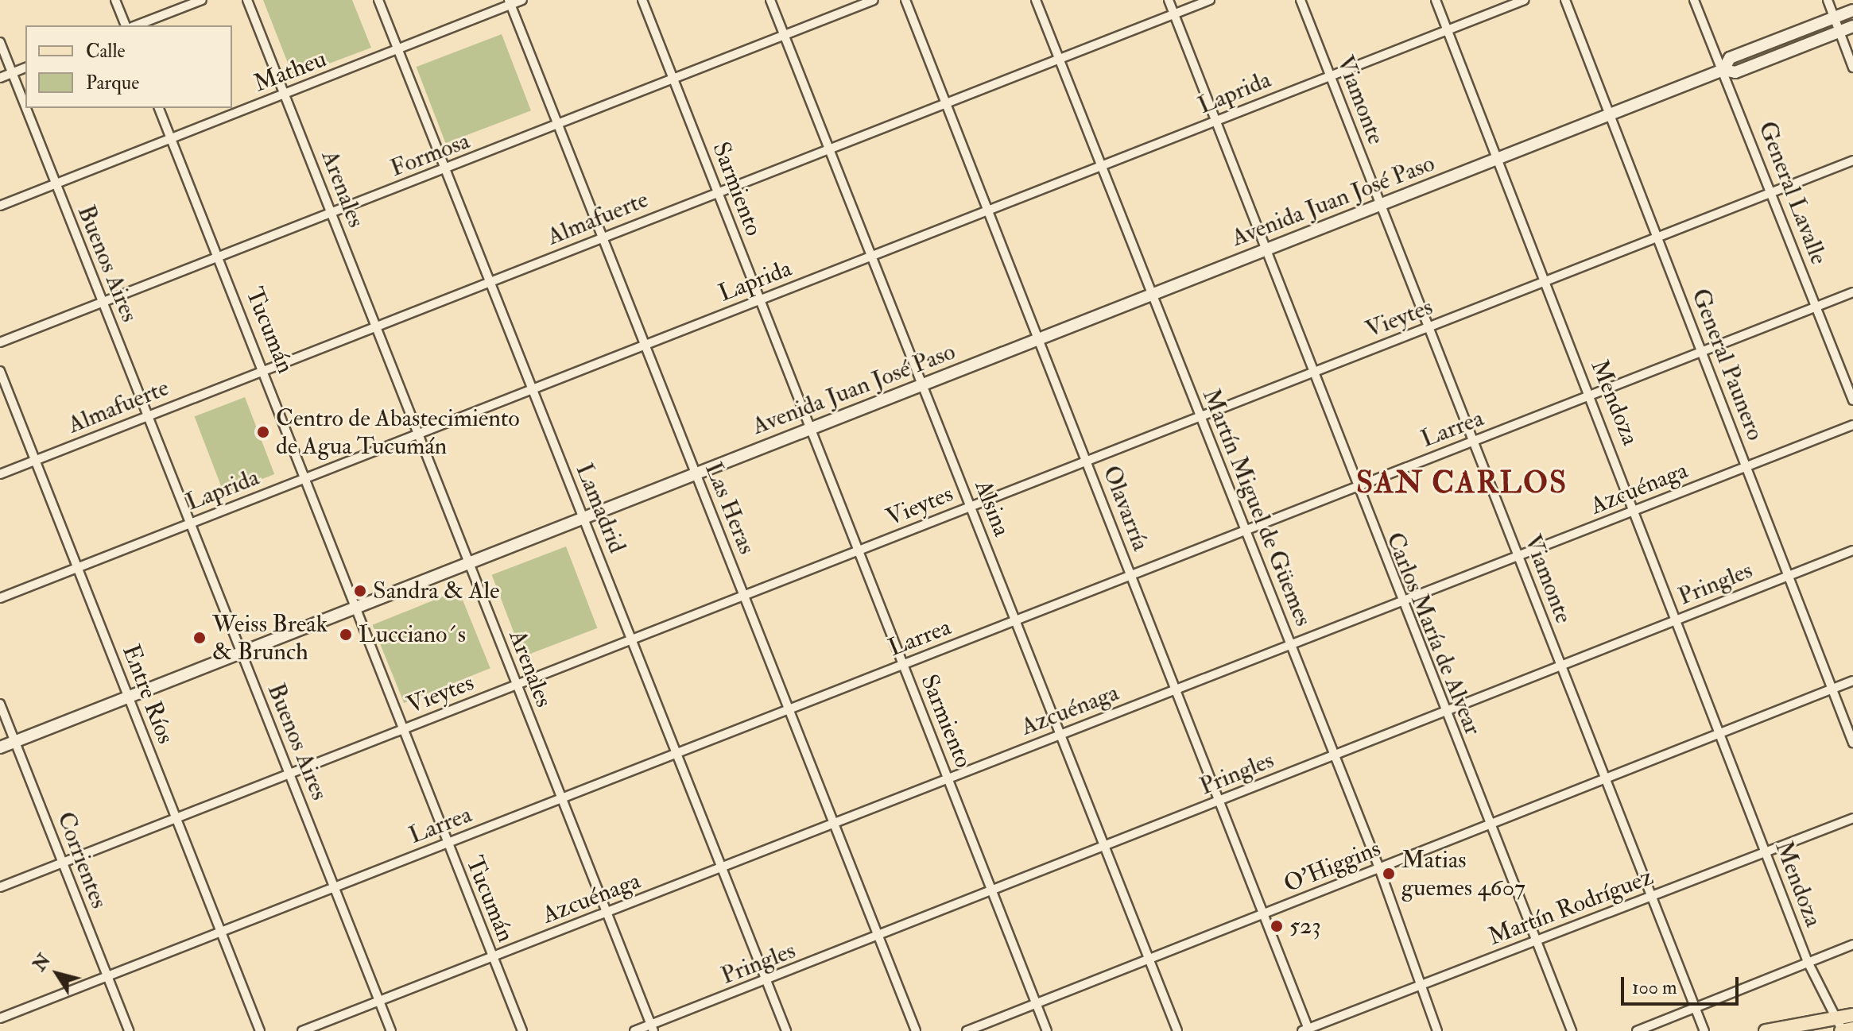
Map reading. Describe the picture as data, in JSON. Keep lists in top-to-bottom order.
{
  "streets": {
    "main road": ["Avenida Juan José Paso"],
    "street": [
      "Matheu",
      "Laprida",
      "Viamonte",
      "Formosa",
      "Arenales",
      "Sarmiento",
      "General Lavalle",
      "Almafuerte",
      "Buenos Aires",
      "Vieytes",
      "Tucumán",
      "General Paunero",
      "Mendoza",
      "Larrea",
      "Azcuénaga",
      "Martín Miguel de Güemes",
      "Lamadrid",
      "Las Heras",
      "Alsina",
      "Olavarría",
      "Pringles",
      "Carlos María de Alvear",
      "Entre Ríos",
      "Corrientes",
      "O'Higgins",
      "Martín Rodríguez"
    ]
  },
  "crossings": [
    ["Matheu", "Arenales"],
    ["Matheu", "Buenos Aires"],
    ["Matheu", "Tucumán"],
    ["Matheu", "Lamadrid"],
    ["Matheu", "Las Heras"],
    ["Laprida", "Viamonte"],
    ["Laprida", "Arenales"],
    ["Laprida", "Sarmiento"],
    ["Laprida", "Buenos Aires"],
    ["Laprida", "Tucumán"],
    ["Laprida", "Mendoza"],
    ["Laprida", "Martín Miguel de Güemes"],
    ["Laprida", "Lamadrid"],
    ["Laprida", "Las Heras"],
    ["Laprida", "Alsina"],
    ["Laprida", "Olavarría"],
    ["Laprida", "Carlos María de Alvear"],
    ["Laprida", "Entre Ríos"],
    ["Viamonte", "Avenida Juan José Paso"],
    ["Viamonte", "Vieytes"],
    ["Viamonte", "Larrea"],
    ["Viamonte", "Azcuénaga"],
    ["Viamonte", "Pringles"],
    ["Viamonte", "O'Higgins"],
    ["Viamonte", "Martín Rodríguez"],
    ["Formosa", "Arenales"],
    ["Formosa", "Sarmiento"],
    ["Formosa", "Buenos Aires"],
    ["Formosa", "Tucumán"],
    ["Formosa", "Lamadrid"],
    ["Formosa", "Las Heras"],
    ["Formosa", "Alsina"],
    ["Arenales", "Avenida Juan José Paso"],
    ["Arenales", "Almafuerte"],
    ["Arenales", "Vieytes"],
    ["Arenales", "Larrea"],
    ["Arenales", "Azcuénaga"],
    ["Arenales", "Pringles"],
    ["Sarmiento", "Avenida Juan José Paso"],
    ["Sarmiento", "Almafuerte"],
    ["Sarmiento", "Vieytes"],
    ["Sarmiento", "Larrea"],
    ["Sarmiento", "Azcuénaga"],
    ["Sarmiento", "Pringles"],
    ["Sarmiento", "O'Higgins"],
    ["General Lavalle", "Avenida Juan José Paso"],
    ["General Lavalle", "Vieytes"],
    ["General Lavalle", "Larrea"],
    ["Avenida Juan José Paso", "Buenos Aires"],
    ["Avenida Juan José Paso", "Tucumán"],
    ["Avenida Juan José Paso", "General Paunero"],
    ["Avenida Juan José Paso", "Mendoza"],
    ["Avenida Juan José Paso", "Martín Miguel de Güemes"],
    ["Avenida Juan José Paso", "Lamadrid"],
    ["Avenida Juan José Paso", "Las Heras"],
    ["Avenida Juan José Paso", "Alsina"],
    ["Avenida Juan José Paso", "Olavarría"],
    ["Avenida Juan José Paso", "Carlos María de Alvear"],
    ["Avenida Juan José Paso", "Entre Ríos"],
    ["Avenida Juan José Paso", "Corrientes"],
    ["Almafuerte", "Buenos Aires"],
    ["Almafuerte", "Tucumán"],
    ["Almafuerte", "Martín Miguel de Güemes"],
    ["Almafuerte", "Lamadrid"],
    ["Almafuerte", "Las Heras"],
    ["Almafuerte", "Alsina"],
    ["Almafuerte", "Olavarría"],
    ["Almafuerte", "Carlos María de Alvear"],
    ["Almafuerte", "Entre Ríos"],
    ["Buenos Aires", "Vieytes"],
    ["Buenos Aires", "Larrea"],
    ["Buenos Aires", "Azcuénaga"],
    ["Vieytes", "Tucumán"],
    ["Vieytes", "General Paunero"],
    ["Vieytes", "Mendoza"],
    ["Vieytes", "Martín Miguel de Güemes"],
    ["Vieytes", "Lamadrid"],
    ["Vieytes", "Las Heras"],
    ["Vieytes", "Alsina"],
    ["Vieytes", "Olavarría"],
    ["Vieytes", "Carlos María de Alvear"],
    ["Vieytes", "Entre Ríos"],
    ["Vieytes", "Corrientes"],
    ["Tucumán", "Larrea"],
    ["Tucumán", "Azcuénaga"],
    ["General Paunero", "Larrea"],
    ["General Paunero", "Azcuénaga"],
    ["General Paunero", "Pringles"],
    ["General Paunero", "O'Higgins"],
    ["Mendoza", "Larrea"],
    ["Mendoza", "Azcuénaga"],
    ["Mendoza", "Pringles"],
    ["Mendoza", "O'Higgins"],
    ["Mendoza", "Martín Rodríguez"],
    ["Larrea", "Martín Miguel de Güemes"],
    ["Larrea", "Lamadrid"],
    ["Larrea", "Las Heras"],
    ["Larrea", "Alsina"],
    ["Larrea", "Olavarría"],
    ["Larrea", "Carlos María de Alvear"],
    ["Larrea", "Entre Ríos"],
    ["Larrea", "Corrientes"],
    ["Azcuénaga", "Martín Miguel de Güemes"],
    ["Azcuénaga", "Lamadrid"],
    ["Azcuénaga", "Las Heras"],
    ["Azcuénaga", "Alsina"],
    ["Azcuénaga", "Olavarría"],
    ["Azcuénaga", "Carlos María de Alvear"],
    ["Martín Miguel de Güemes", "Pringles"],
    ["Martín Miguel de Güemes", "O'Higgins"],
    ["Martín Miguel de Güemes", "Martín Rodríguez"],
    ["Lamadrid", "Pringles"],
    ["Las Heras", "Pringles"],
    ["Alsina", "Pringles"],
    ["Alsina", "O'Higgins"],
    ["Olavarría", "Pringles"],
    ["Olavarría", "O'Higgins"],
    ["Olavarría", "Martín Rodríguez"],
    ["Pringles", "Carlos María de Alvear"],
    ["Carlos María de Alvear", "O'Higgins"],
    ["Carlos María de Alvear", "Martín Rodríguez"]
  ],
  "districts": ["SAN CARLOS"],
  "places": [
    "Centro de Abastecimiento de Agua Tucumán",
    "Sandra & Ale",
    "Lucciano´s",
    "Weiss Break & Brunch",
    "Matias guemes 4607",
    "523"
  ],
  "legend": ["Calle", "Parque"],
  "scale_bar": "100 m",
  "north": "top left"
}
